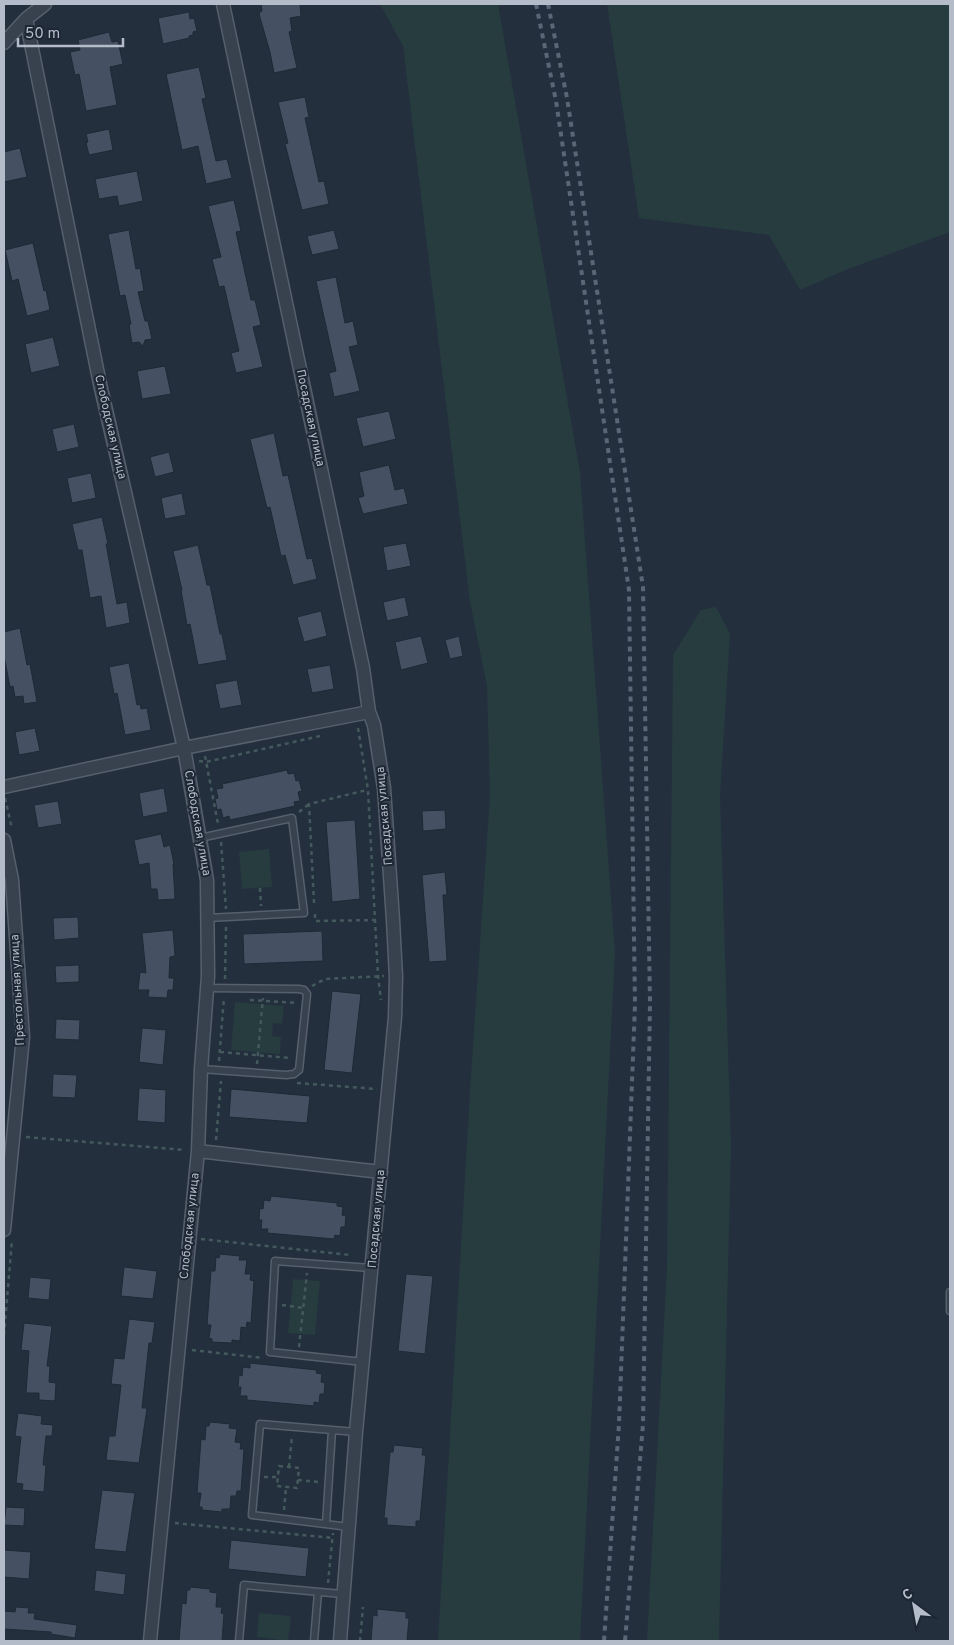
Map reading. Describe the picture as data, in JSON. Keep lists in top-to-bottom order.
{
  "streets": {
    "street": ["Посадская улица", "Слободская улица", "Престольная улица"]
  },
  "scale_bar": "50 m",
  "north": "top left"
}
